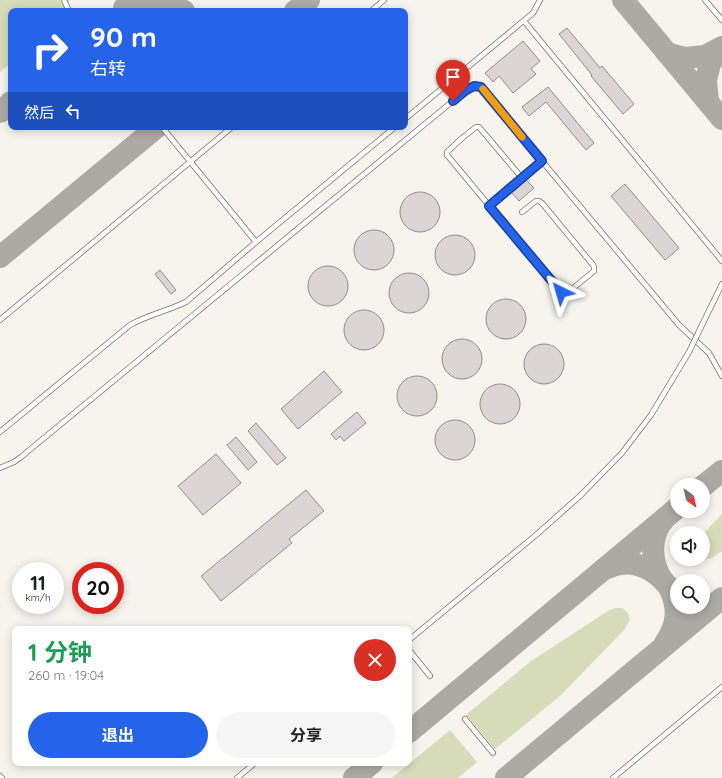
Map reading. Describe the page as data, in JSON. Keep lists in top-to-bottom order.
{
  "north": "bottom right",
  "page": {
    "turn": ["90 m", "右转"],
    "then": "然后",
    "speed": "11 km/h",
    "limit": "20",
    "heading": ["1 分钟", "260 m · 19:04"],
    "buttons": ["退出", "分享"]
  }
}
